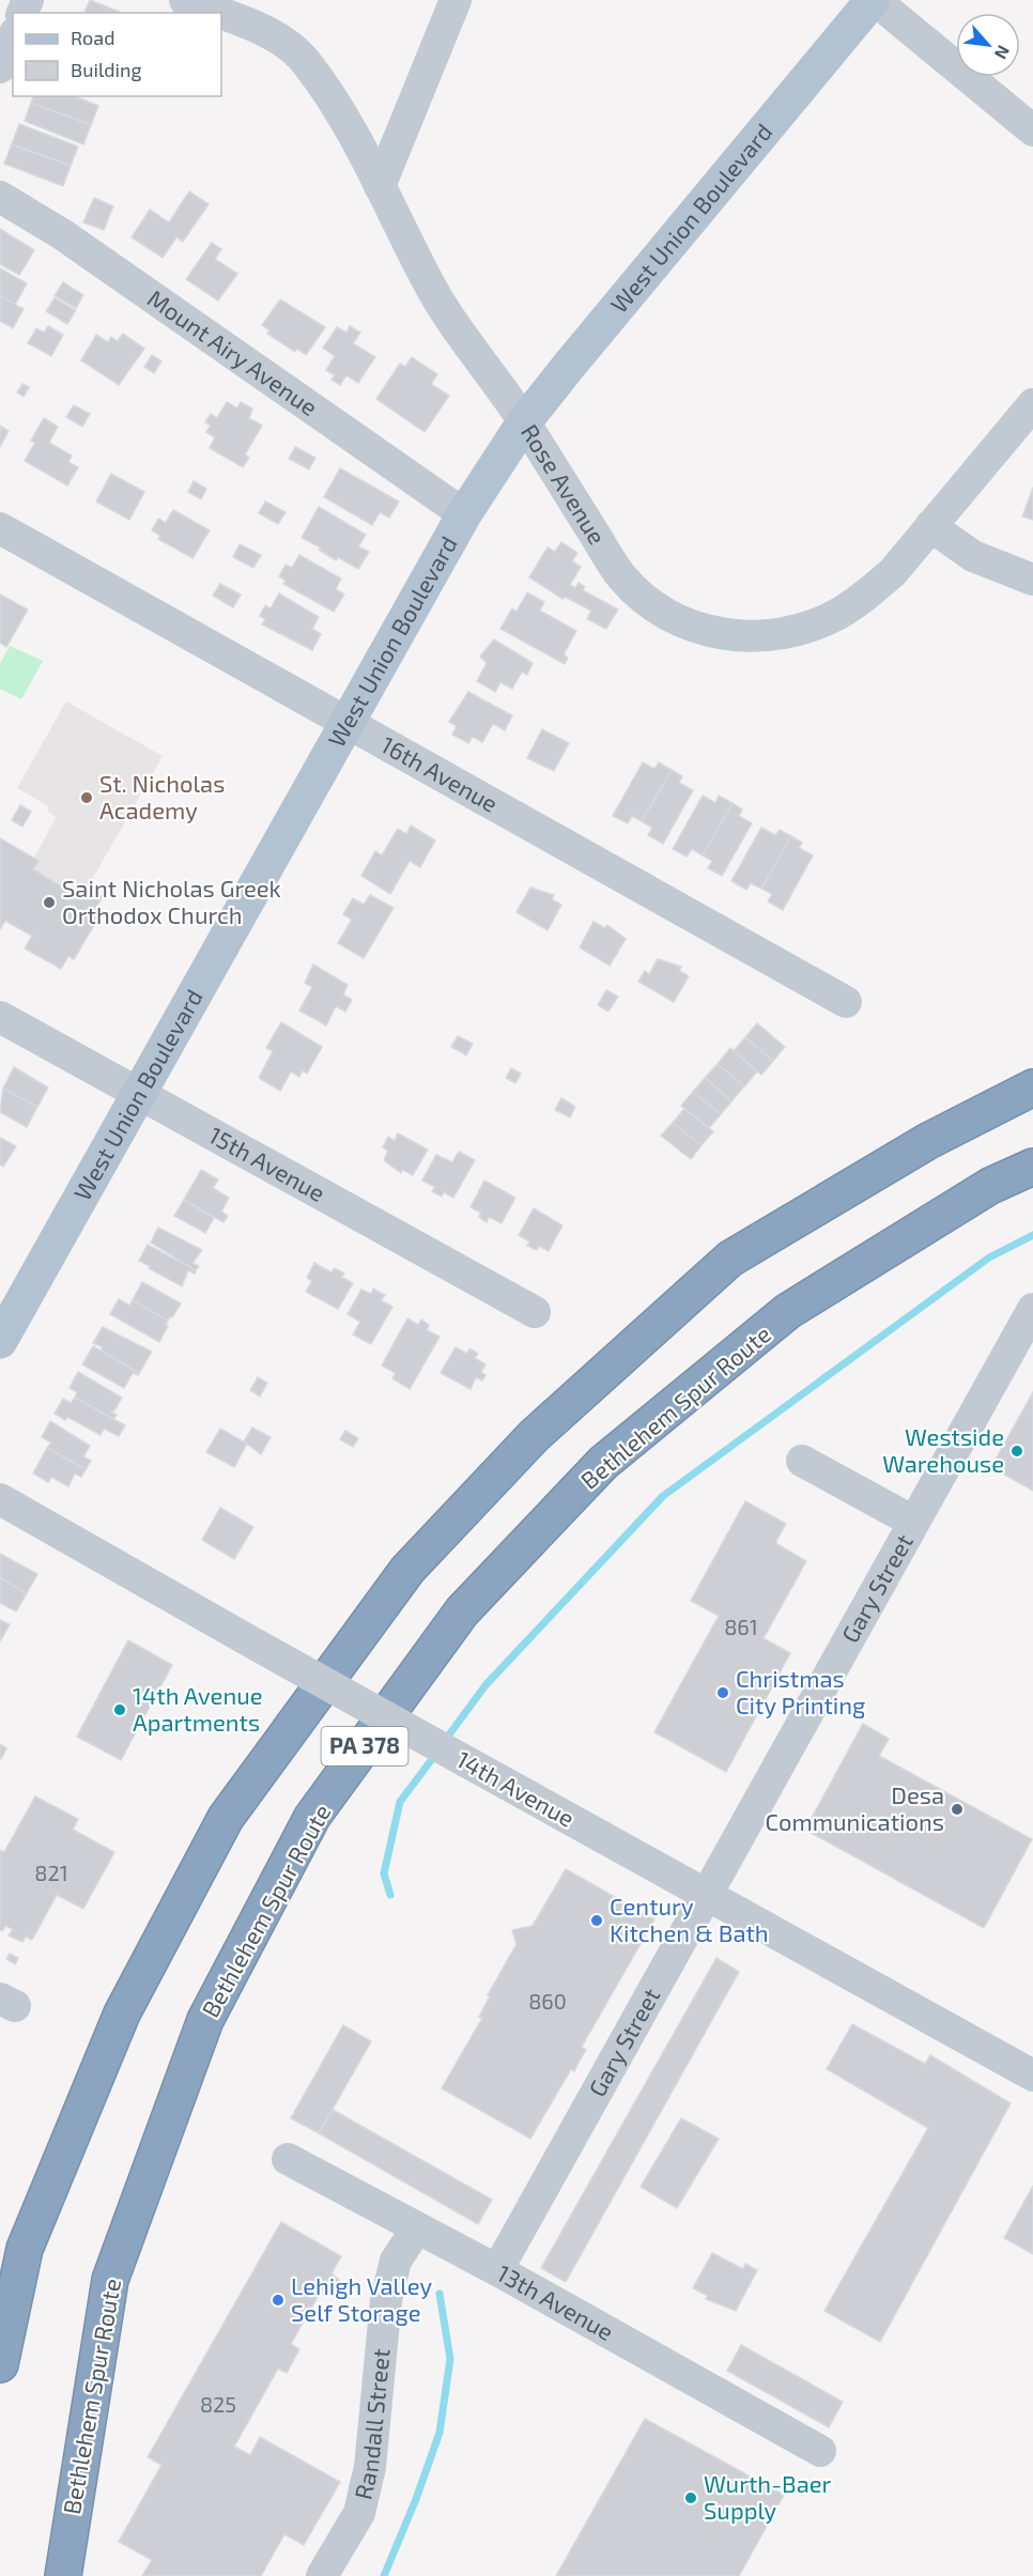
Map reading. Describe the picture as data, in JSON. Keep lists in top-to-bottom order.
{
  "streets": {
    "highway": ["Bethlehem Spur Route", "PA 378"],
    "main road": ["West Union Boulevard"],
    "street": [
      "Mount Airy Avenue",
      "Rose Avenue",
      "16th Avenue",
      "15th Avenue",
      "Gary Street",
      "14th Avenue",
      "13th Avenue",
      "Randall Street"
    ]
  },
  "crossings": [
    ["West Union Boulevard", "Mount Airy Avenue"],
    ["West Union Boulevard", "Rose Avenue"],
    ["West Union Boulevard", "16th Avenue"],
    ["West Union Boulevard", "15th Avenue"],
    ["Gary Street", "14th Avenue"],
    ["Gary Street", "13th Avenue"],
    ["13th Avenue", "Randall Street"]
  ],
  "places": [
    "St. Nicholas Academy",
    "Saint Nicholas Greek Orthodox Church",
    "Westside Warehouse",
    "Christmas City Printing",
    "14th Avenue Apartments",
    "Desa Communications",
    "Century Kitchen & Bath",
    "Lehigh Valley Self Storage",
    "Wurth-Baer Supply"
  ],
  "house_numbers": [
    "861",
    "821",
    "860",
    "825"
  ],
  "legend": ["Road", "Building"],
  "north": "bottom right"
}
